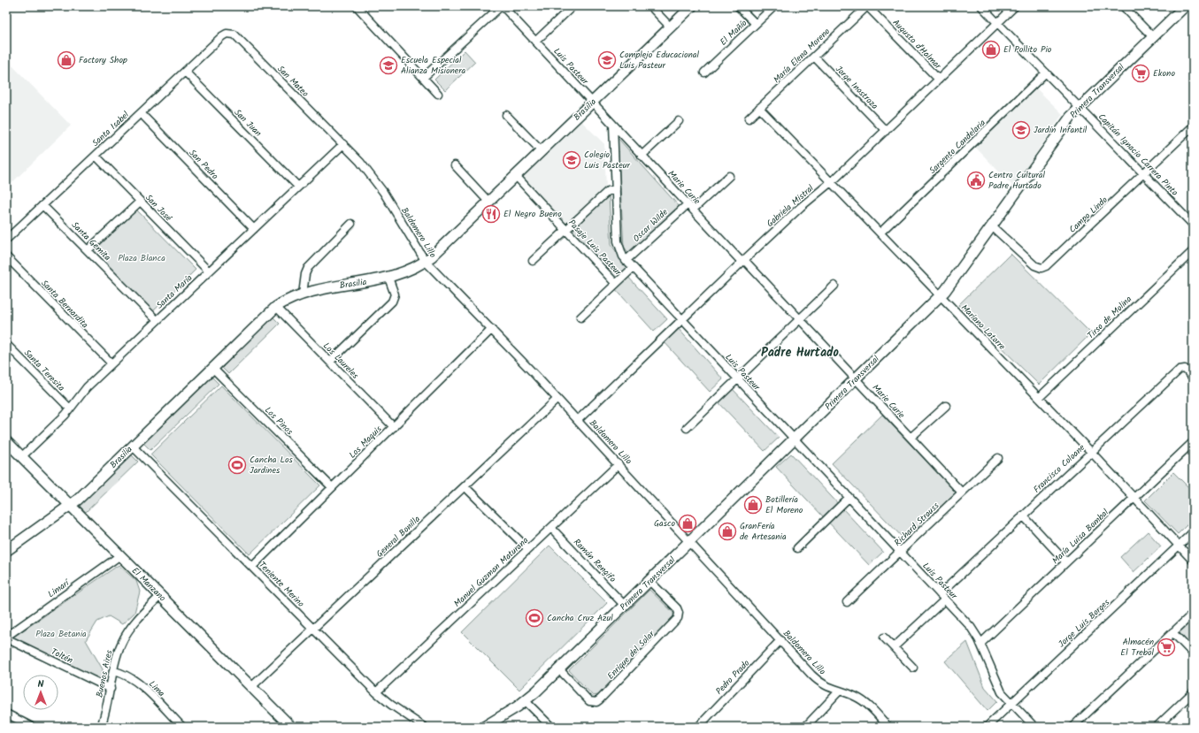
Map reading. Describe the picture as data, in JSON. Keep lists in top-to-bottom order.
{
  "streets": {
    "street": [
      "El Mañío",
      "Augusto d'Halmar",
      "María Elena Moreno",
      "Luis Pasteur",
      "San Mateo",
      "Jorge Inostroza",
      "Primera Transversal",
      "Brasilia",
      "San Juan",
      "Santa Isabel",
      "Sargento Candelaria",
      "Capitán Ignacio Carrera Pinto",
      "San Pedro",
      "Marie Curie",
      "Gabriela Mistral",
      "San José",
      "Campo Lindo",
      "Oscar Wilde",
      "Baldomero Lillo",
      "Santa Gemita",
      "Pasaje Luis Pasteur",
      "Santa María",
      "Santa Bernardita",
      "Tirso de Molina",
      "Mariano Latorre",
      "Los Laureles",
      "Santa Teresita",
      "Los Pinos",
      "Los Maquis",
      "Francisco Coloane",
      "Richard Strauss",
      "General Bonilla",
      "María Luisa Bombal",
      "Ramón Rengifo",
      "Manuel Guzman Maturana",
      "El Manzano",
      "Teniente Merino",
      "Limarí",
      "Jorge Luis Borges",
      "Enrique del Solar",
      "Toltén",
      "Buenos Aires",
      "Pedro Prado",
      "Lima"
    ]
  },
  "crossings": [
    ["Augusto d'Halmar", "María Elena Moreno"],
    ["Augusto d'Halmar", "Gabriela Mistral"],
    ["María Elena Moreno", "Jorge Inostroza"],
    ["María Elena Moreno", "Mariano Latorre"],
    ["Luis Pasteur", "Primera Transversal"],
    ["Luis Pasteur", "Brasilia"],
    ["Luis Pasteur", "Marie Curie"],
    ["Luis Pasteur", "Gabriela Mistral"],
    ["Luis Pasteur", "Oscar Wilde"],
    ["Luis Pasteur", "Francisco Coloane"],
    ["Luis Pasteur", "Richard Strauss"],
    ["Luis Pasteur", "María Luisa Bombal"],
    ["Luis Pasteur", "Jorge Luis Borges"],
    ["San Mateo", "Santa Isabel"],
    ["San Mateo", "Baldomero Lillo"],
    ["San Mateo", "Santa María"],
    ["Jorge Inostroza", "Gabriela Mistral"],
    ["Primera Transversal", "Capitán Ignacio Carrera Pinto"],
    ["Primera Transversal", "Marie Curie"],
    ["Primera Transversal", "Campo Lindo"],
    ["Primera Transversal", "Baldomero Lillo"],
    ["Primera Transversal", "Mariano Latorre"],
    ["Primera Transversal", "Ramón Rengifo"],
    ["Primera Transversal", "Enrique del Solar"],
    ["Brasilia", "Baldomero Lillo"],
    ["Brasilia", "Pasaje Luis Pasteur"],
    ["Brasilia", "Los Laureles"],
    ["Brasilia", "Los Pinos"],
    ["Brasilia", "El Manzano"],
    ["Brasilia", "Teniente Merino"],
    ["San Juan", "Santa Isabel"],
    ["San Juan", "Santa María"],
    ["Santa Isabel", "San Pedro"],
    ["Santa Isabel", "San José"],
    ["Santa Isabel", "Santa Gemita"],
    ["Sargento Candelaria", "Capitán Ignacio Carrera Pinto"],
    ["Sargento Candelaria", "Mariano Latorre"],
    ["Capitán Ignacio Carrera Pinto", "Gabriela Mistral"],
    ["Capitán Ignacio Carrera Pinto", "Campo Lindo"],
    ["San Pedro", "Santa María"],
    ["Marie Curie", "Gabriela Mistral"],
    ["Marie Curie", "Oscar Wilde"],
    ["Marie Curie", "Richard Strauss"],
    ["Gabriela Mistral", "Baldomero Lillo"],
    ["Gabriela Mistral", "Mariano Latorre"],
    ["San José", "Santa María"],
    ["Baldomero Lillo", "Santa María"],
    ["Baldomero Lillo", "Los Maquis"],
    ["Baldomero Lillo", "General Bonilla"],
    ["Baldomero Lillo", "Manuel Guzman Maturana"],
    ["Baldomero Lillo", "Pedro Prado"],
    ["Santa Gemita", "Santa María"],
    ["Santa María", "Santa Bernardita"],
    ["Santa María", "Santa Teresita"],
    ["Santa María", "El Manzano"],
    ["Tirso de Molina", "Mariano Latorre"],
    ["Mariano Latorre", "Francisco Coloane"],
    ["Mariano Latorre", "María Luisa Bombal"],
    ["Mariano Latorre", "Jorge Luis Borges"],
    ["Los Laureles", "Los Maquis"],
    ["Los Pinos", "Los Maquis"],
    ["Los Maquis", "Teniente Merino"],
    ["General Bonilla", "El Manzano"],
    ["General Bonilla", "Teniente Merino"],
    ["Ramón Rengifo", "Manuel Guzman Maturana"],
    ["Manuel Guzman Maturana", "Teniente Merino"],
    ["El Manzano", "Limarí"],
    ["El Manzano", "Buenos Aires"],
    ["Limarí", "Toltén"],
    ["Toltén", "Buenos Aires"],
    ["Buenos Aires", "Lima"]
  ],
  "districts": ["Padre Hurtado"],
  "parks": ["Plaza Blanca", "Plaza Betania"],
  "places": {
    "shop": [
      "El Pollito Pio",
      "Factory Shop",
      "Botillería El Moreno",
      "Gasco",
      "GranFería de Artesania"
    ],
    "school or university": [
      "Complejo Educacional Luis Pasteur",
      "Escuela Especial Alianza Misionera",
      "Jardín Infantil",
      "Colegio Luis Pasteur"
    ],
    "supermarket": ["Ekono", "Almacén El Trebol"],
    "public building": ["Centro Cultural Padre Hurtado"],
    "restaurant": ["El Negro Bueno"],
    "sports": ["Cancha Los Jardines", "Cancha Cruz Azul"]
  },
  "north": "top"
}
